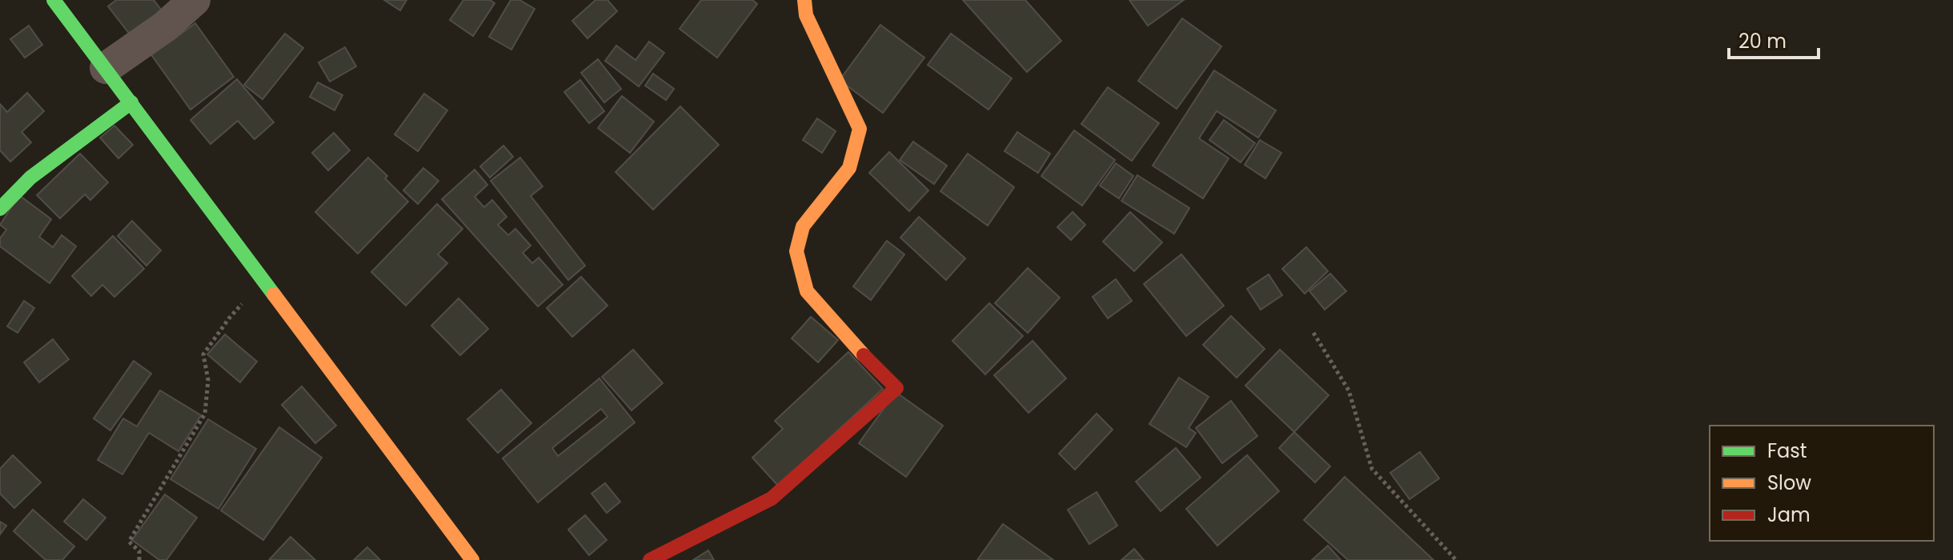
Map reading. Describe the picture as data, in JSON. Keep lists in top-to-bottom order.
{
  "legend": ["Fast", "Slow", "Jam"],
  "scale_bar": "20 m"
}
